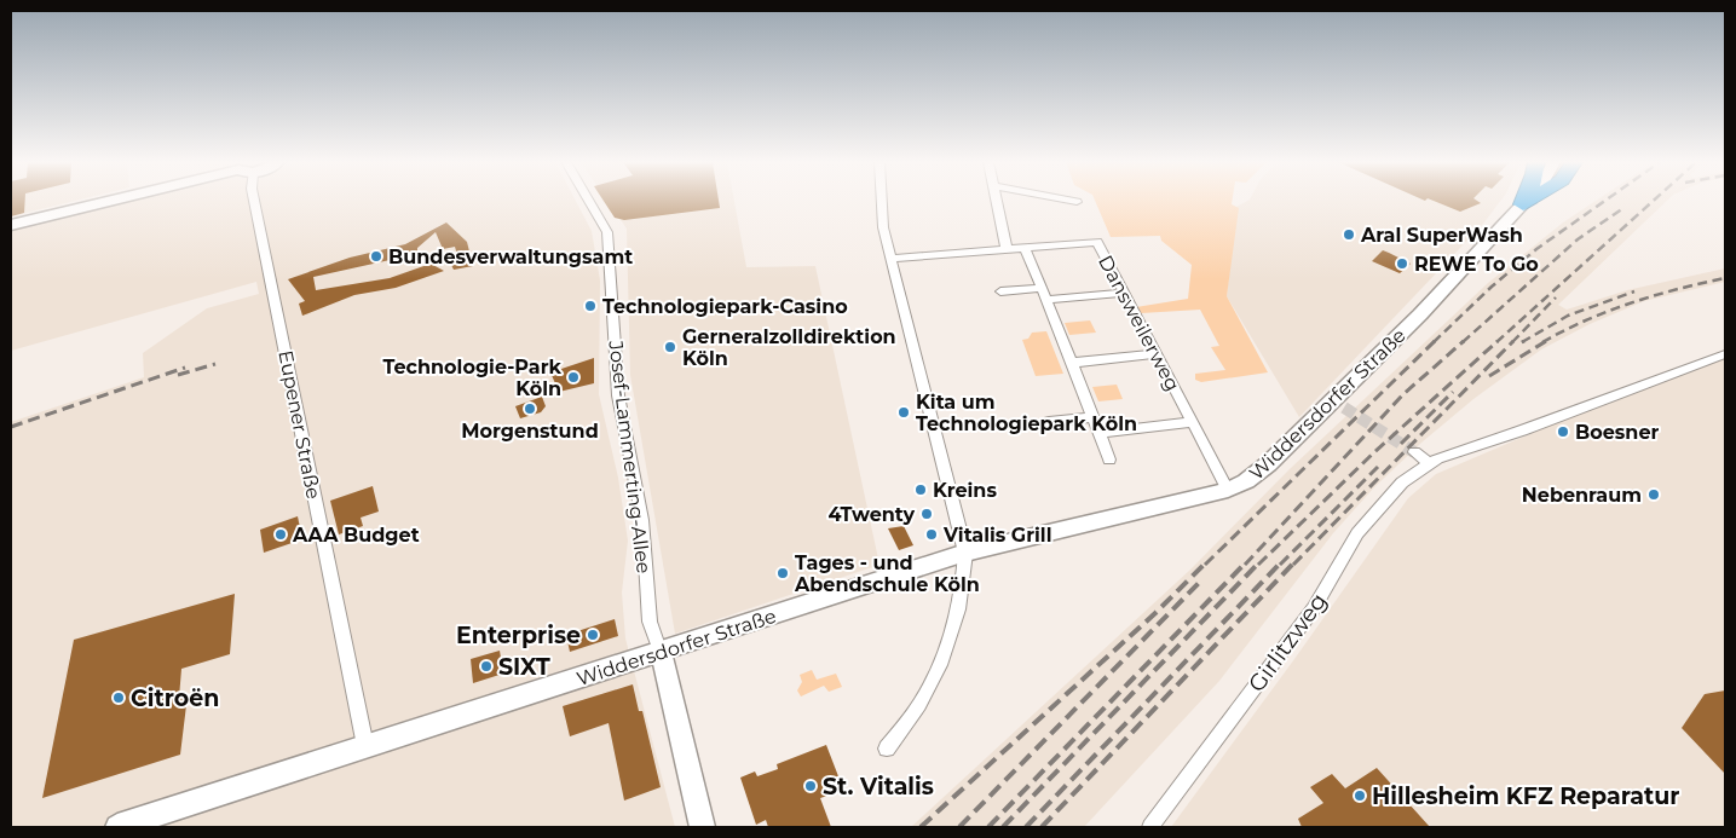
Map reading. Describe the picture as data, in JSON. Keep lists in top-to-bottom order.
{
  "streets": {
    "main road": ["Widdersdorfer Straße"],
    "street": [
      "Dansweilerweg",
      "Eupener Straße",
      "Josef-Lammerting-Allee",
      "Girlitzweg"
    ]
  },
  "crossings": [
    ["Dansweilerweg", "Widdersdorfer Straße"],
    ["Widdersdorfer Straße", "Eupener Straße"],
    ["Widdersdorfer Straße", "Josef-Lammerting-Allee"]
  ],
  "places": [
    "Aral SuperWash",
    "Bundesverwaltungsamt",
    "REWE To Go",
    "Technologiepark-Casino",
    "Gerneralzolldirektion Köln",
    "Technologie-Park Köln",
    "Morgenstund",
    "Kita um Technologiepark Köln",
    "Boesner",
    "Kreins",
    "Nebenraum",
    "4Twenty",
    "AAA Budget",
    "Vitalis Grill",
    "Tages - und Abendschule Köln",
    "Enterprise",
    "SIXT",
    "Citroën",
    "St. Vitalis",
    "Hillesheim KFZ Reparatur"
  ]
}
